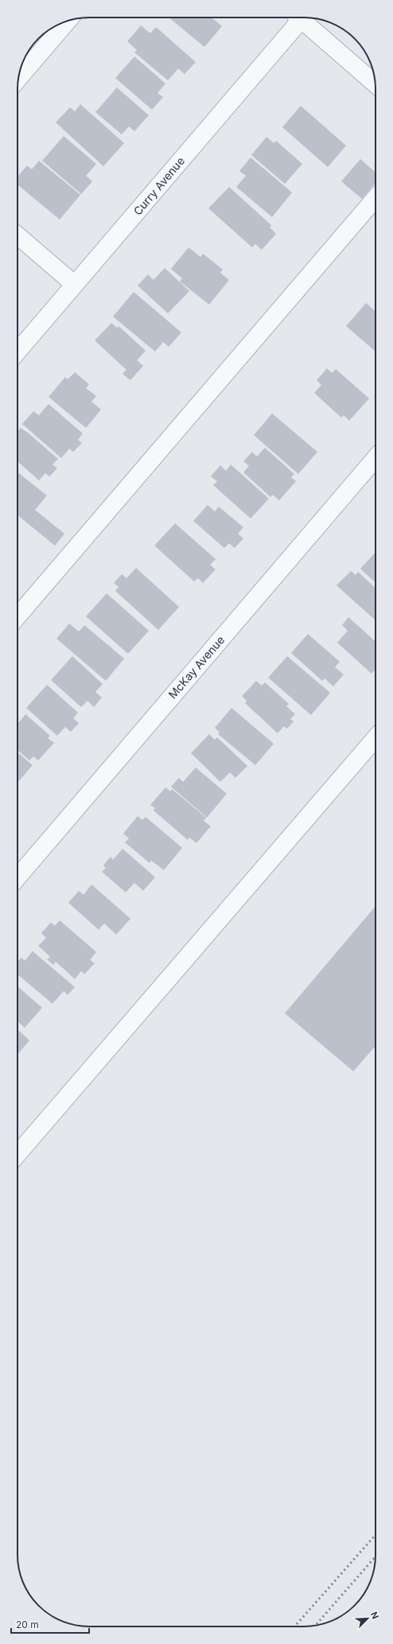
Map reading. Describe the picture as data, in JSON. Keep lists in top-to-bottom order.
{
  "streets": {
    "street": ["Curry Avenue", "McKay Avenue"]
  },
  "scale_bar": "20 m",
  "north": "top right"
}
